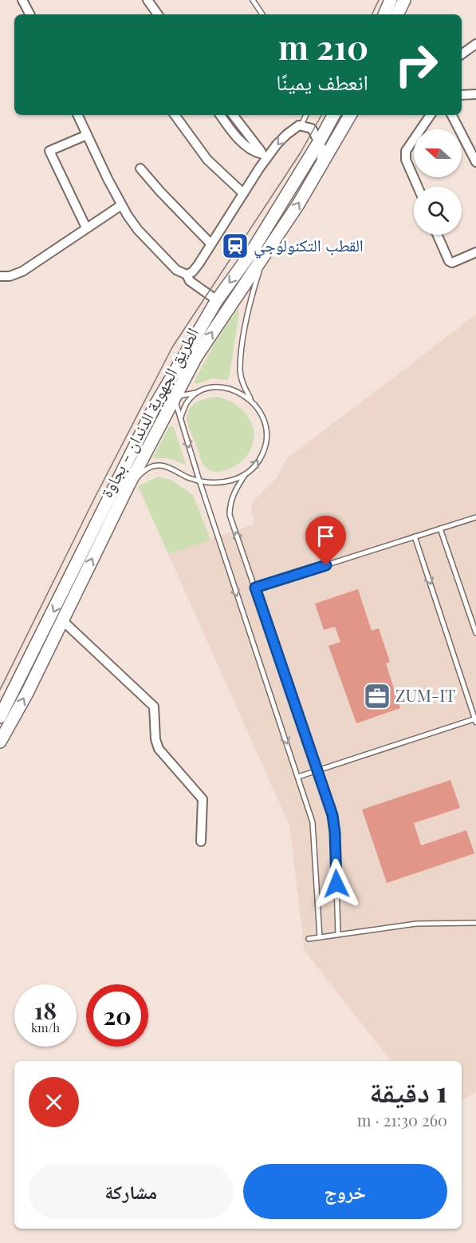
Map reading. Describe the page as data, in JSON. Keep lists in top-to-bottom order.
{
  "streets": {
    "main road": ["الطريق الجهوية الدندان - بجاوة"]
  },
  "places": {
    "station": ["القطب التكنولوجي"],
    "office": ["ZUM-IT"]
  },
  "north": "left",
  "page": {
    "turn": ["210 m", "انعطف يمينًا"],
    "speed": "18 km/h",
    "limit": "20",
    "heading": ["1 دقيقة", "260 m · 21:30"],
    "buttons": ["خروج", "مشاركة"]
  }
}
